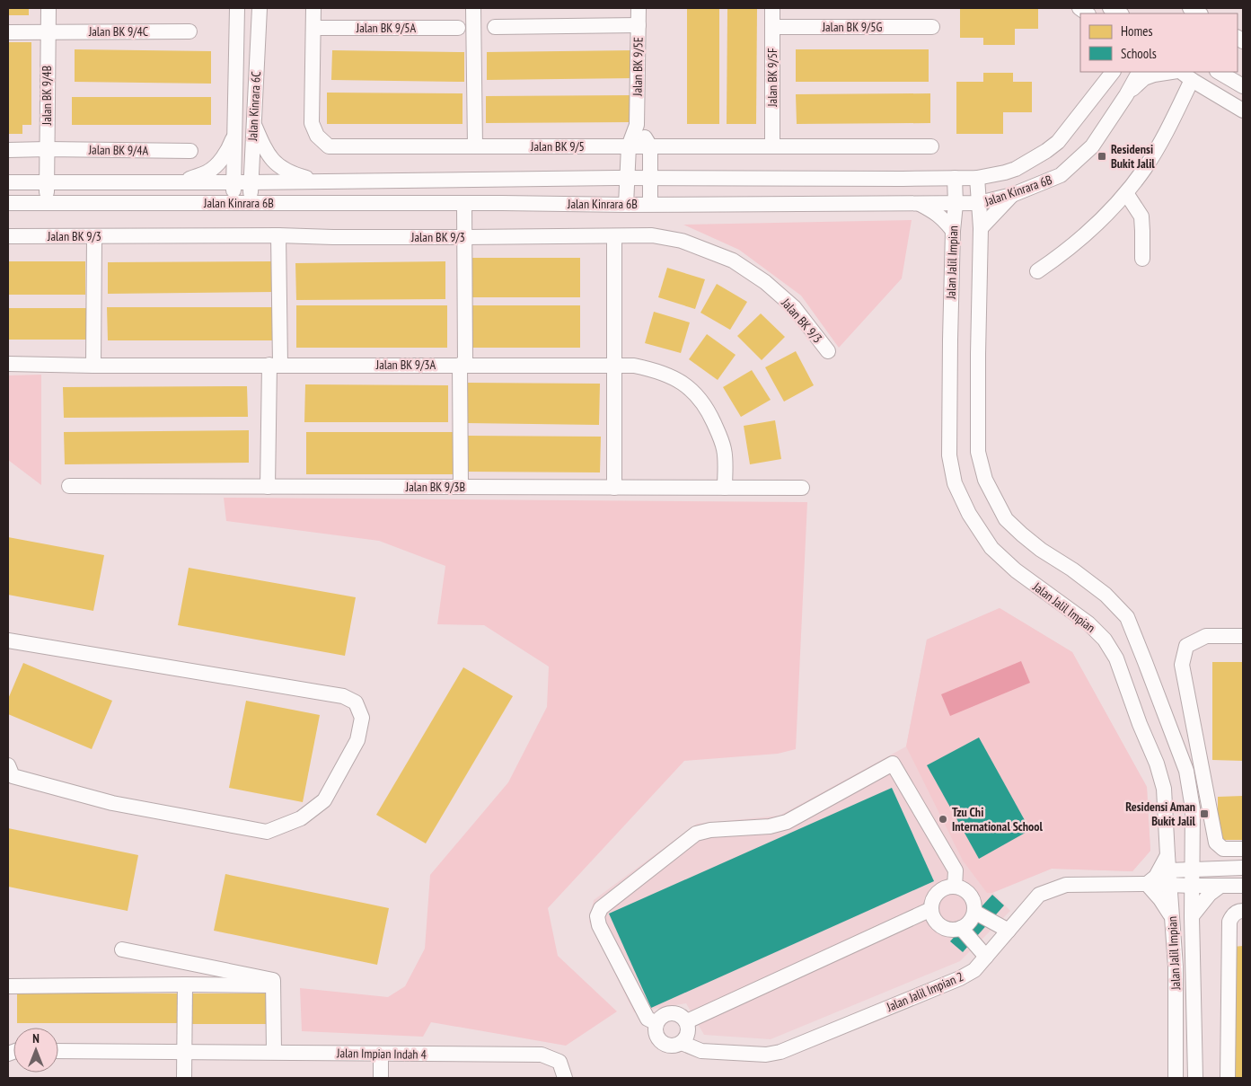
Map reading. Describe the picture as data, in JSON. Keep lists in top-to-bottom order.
{
  "streets": {
    "street": [
      "Jalan BK 9/5G",
      "Jalan BK 9/5A",
      "Jalan BK 9/4C",
      "Jalan BK 9/5E",
      "Jalan BK 9/5F",
      "Jalan BK 9/4B",
      "Jalan Kinrara 6C",
      "Jalan BK 9/5",
      "Jalan BK 9/4A",
      "Jalan Kinrara 6B",
      "Jalan BK 9/3",
      "Jalan Jalil Impian",
      "Jalan BK 9/3A",
      "Jalan BK 9/3B",
      "Jalan Jalil Impian 2",
      "Jalan Impian Indah 4"
    ]
  },
  "crossings": [
    ["Jalan BK 9/5G", "Jalan BK 9/5F"],
    ["Jalan BK 9/5A", "Jalan BK 9/5"],
    ["Jalan BK 9/4C", "Jalan BK 9/4B"],
    ["Jalan BK 9/5E", "Jalan BK 9/5"],
    ["Jalan BK 9/5E", "Jalan Kinrara 6B"],
    ["Jalan BK 9/5F", "Jalan BK 9/5"],
    ["Jalan BK 9/4B", "Jalan BK 9/4A"],
    ["Jalan BK 9/4B", "Jalan Kinrara 6B"],
    ["Jalan Kinrara 6C", "Jalan Kinrara 6B"],
    ["Jalan Kinrara 6B", "Jalan Jalil Impian"],
    ["Jalan Jalil Impian", "Jalan Jalil Impian 2"],
    ["Jalan BK 9/3A", "Jalan BK 9/3B"]
  ],
  "places": {
    "transit": ["Residensi Bukit Jalil", "Residensi Aman Bukit Jalil"],
    "other": ["Tzu Chi International School"]
  },
  "legend": ["Homes", "Schools"],
  "north": "top"
}
